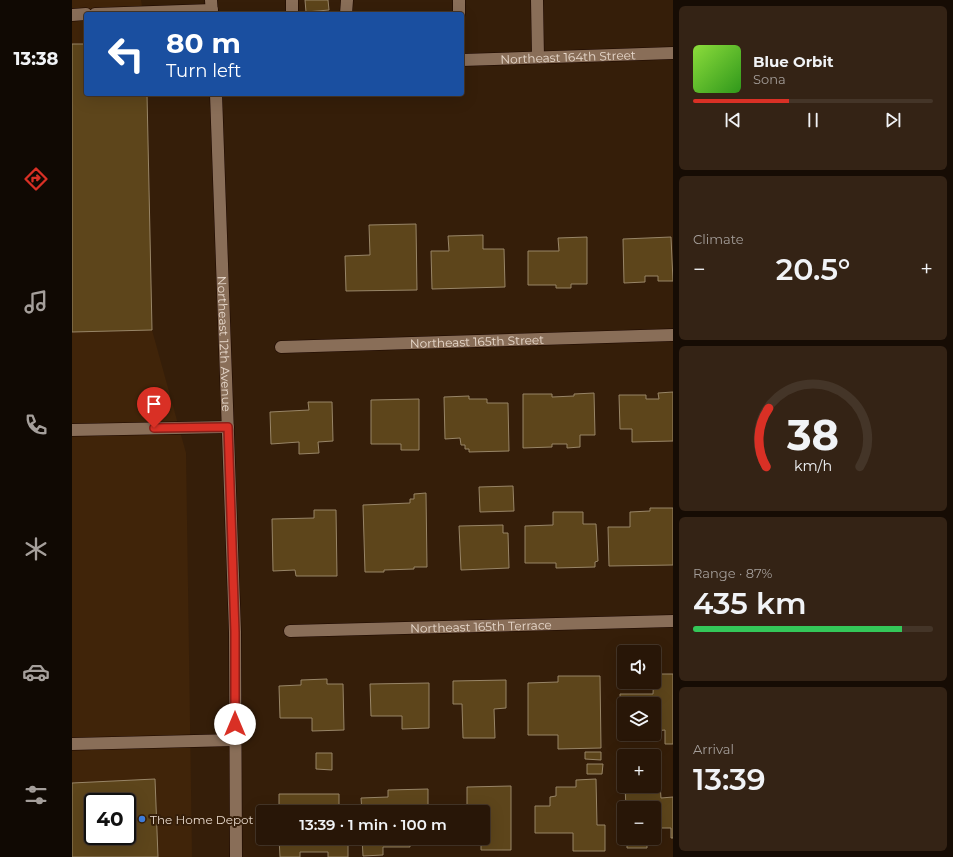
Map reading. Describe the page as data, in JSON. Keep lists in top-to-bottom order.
{
  "streets": {
    "street": [
      "Northeast 164th Street",
      "Northeast 165th Street",
      "Northeast 12th Avenue",
      "Northeast 165th Terrace"
    ]
  },
  "places": ["The Home Depot"],
  "page": {
    "tabs": "13:38",
    "turn": ["80 m", "Turn left"],
    "song": ["Blue Orbit", "Sona"],
    "tile": [
      "Climate",
      ["Range · 87%", "435 km"],
      ["Arrival", "13:39"]
    ],
    "heat": ["−", "20.5°", "+"],
    "map_buttons": ["+", "−"],
    "limit": "40",
    "trip": "13:39 · 1 min · 100 m",
    "gauge": ["38", "km/h"]
  }
}
